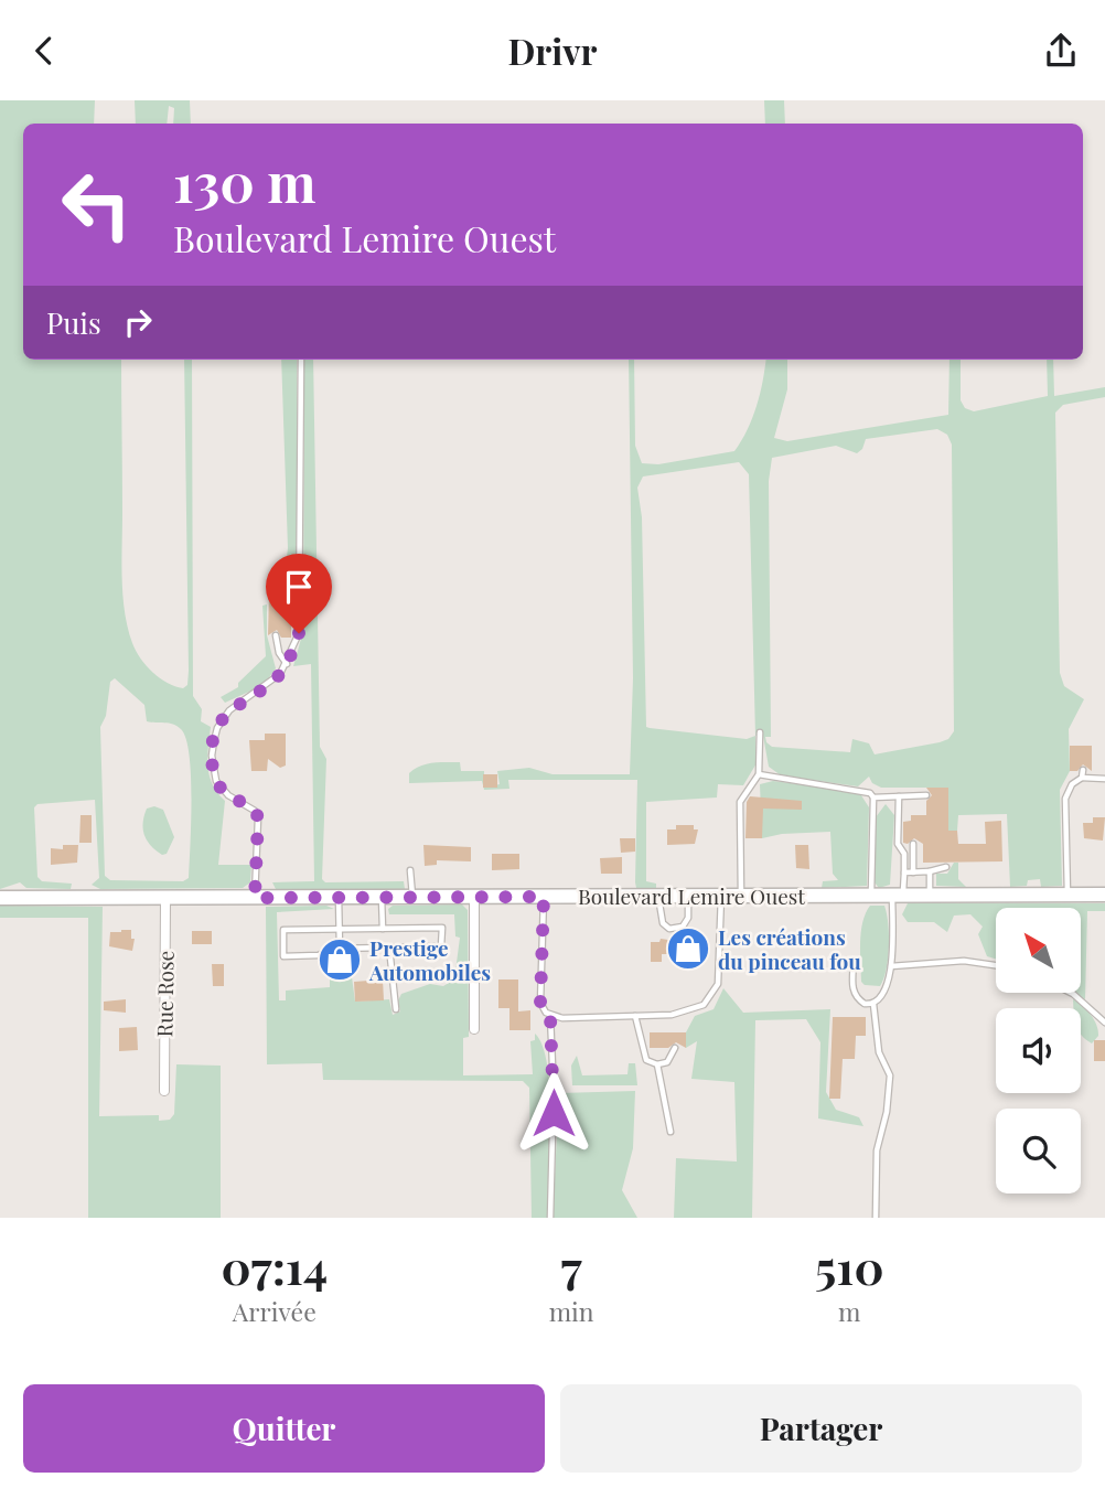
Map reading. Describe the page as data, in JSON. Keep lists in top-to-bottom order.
{
  "streets": {
    "main road": ["Boulevard Lemire Ouest"],
    "street": ["Rue Rose"]
  },
  "crossings": [
    ["Boulevard Lemire Ouest", "Rue Rose"]
  ],
  "places": {
    "shop": ["Les créations du pinceau fou", "Prestige Automobiles"]
  },
  "north": "top left",
  "page": {
    "header": "Drivr",
    "turn": ["130 m", "Boulevard Lemire Ouest"],
    "then": "Puis",
    "eta": [
      "07:14",
      "Arrivée",
      "7",
      "min",
      "510",
      "m"
    ],
    "buttons": ["Quitter", "Partager"]
  }
}
